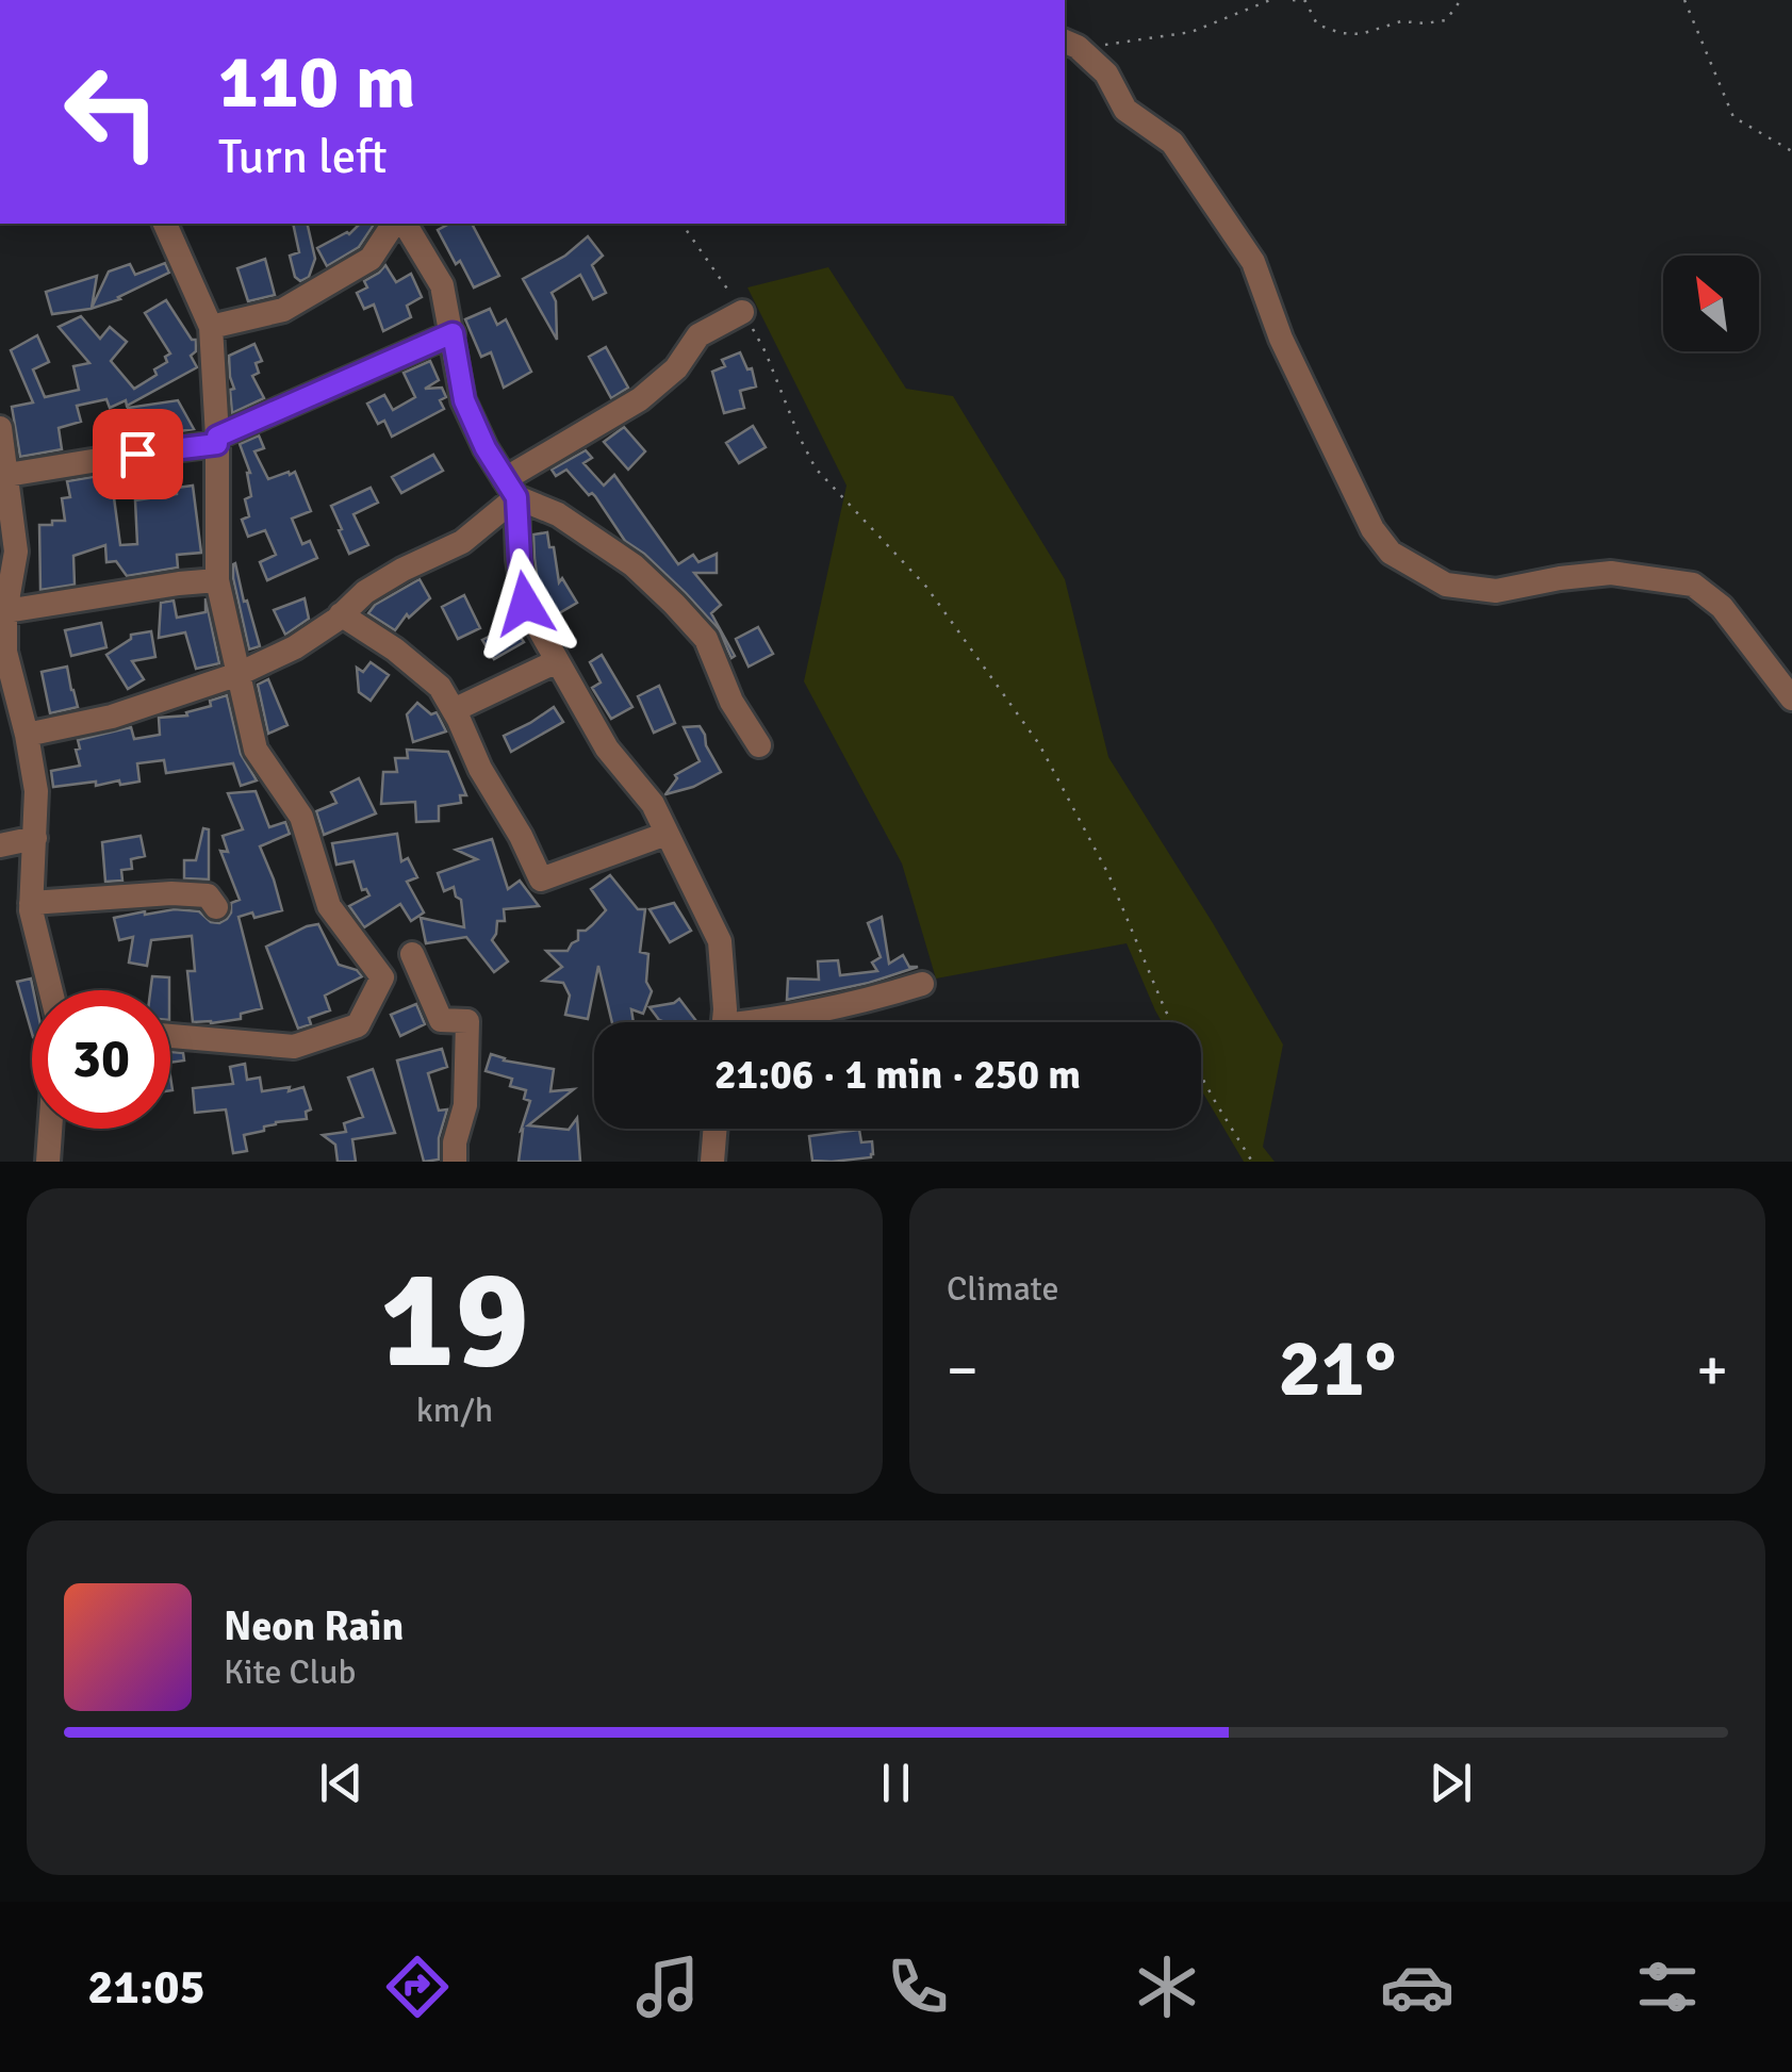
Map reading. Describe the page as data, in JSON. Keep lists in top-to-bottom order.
{
  "north": "top left",
  "page": {
    "turn": ["110 m", "Turn left"],
    "limit": "30",
    "trip": "21:06 · 1 min · 250 m",
    "tile": [
      ["19", "km/h"],
      "Climate"
    ],
    "heat": ["−", "21°", "+"],
    "song": ["Neon Rain", "Kite Club"],
    "tabs": "21:05"
  }
}
